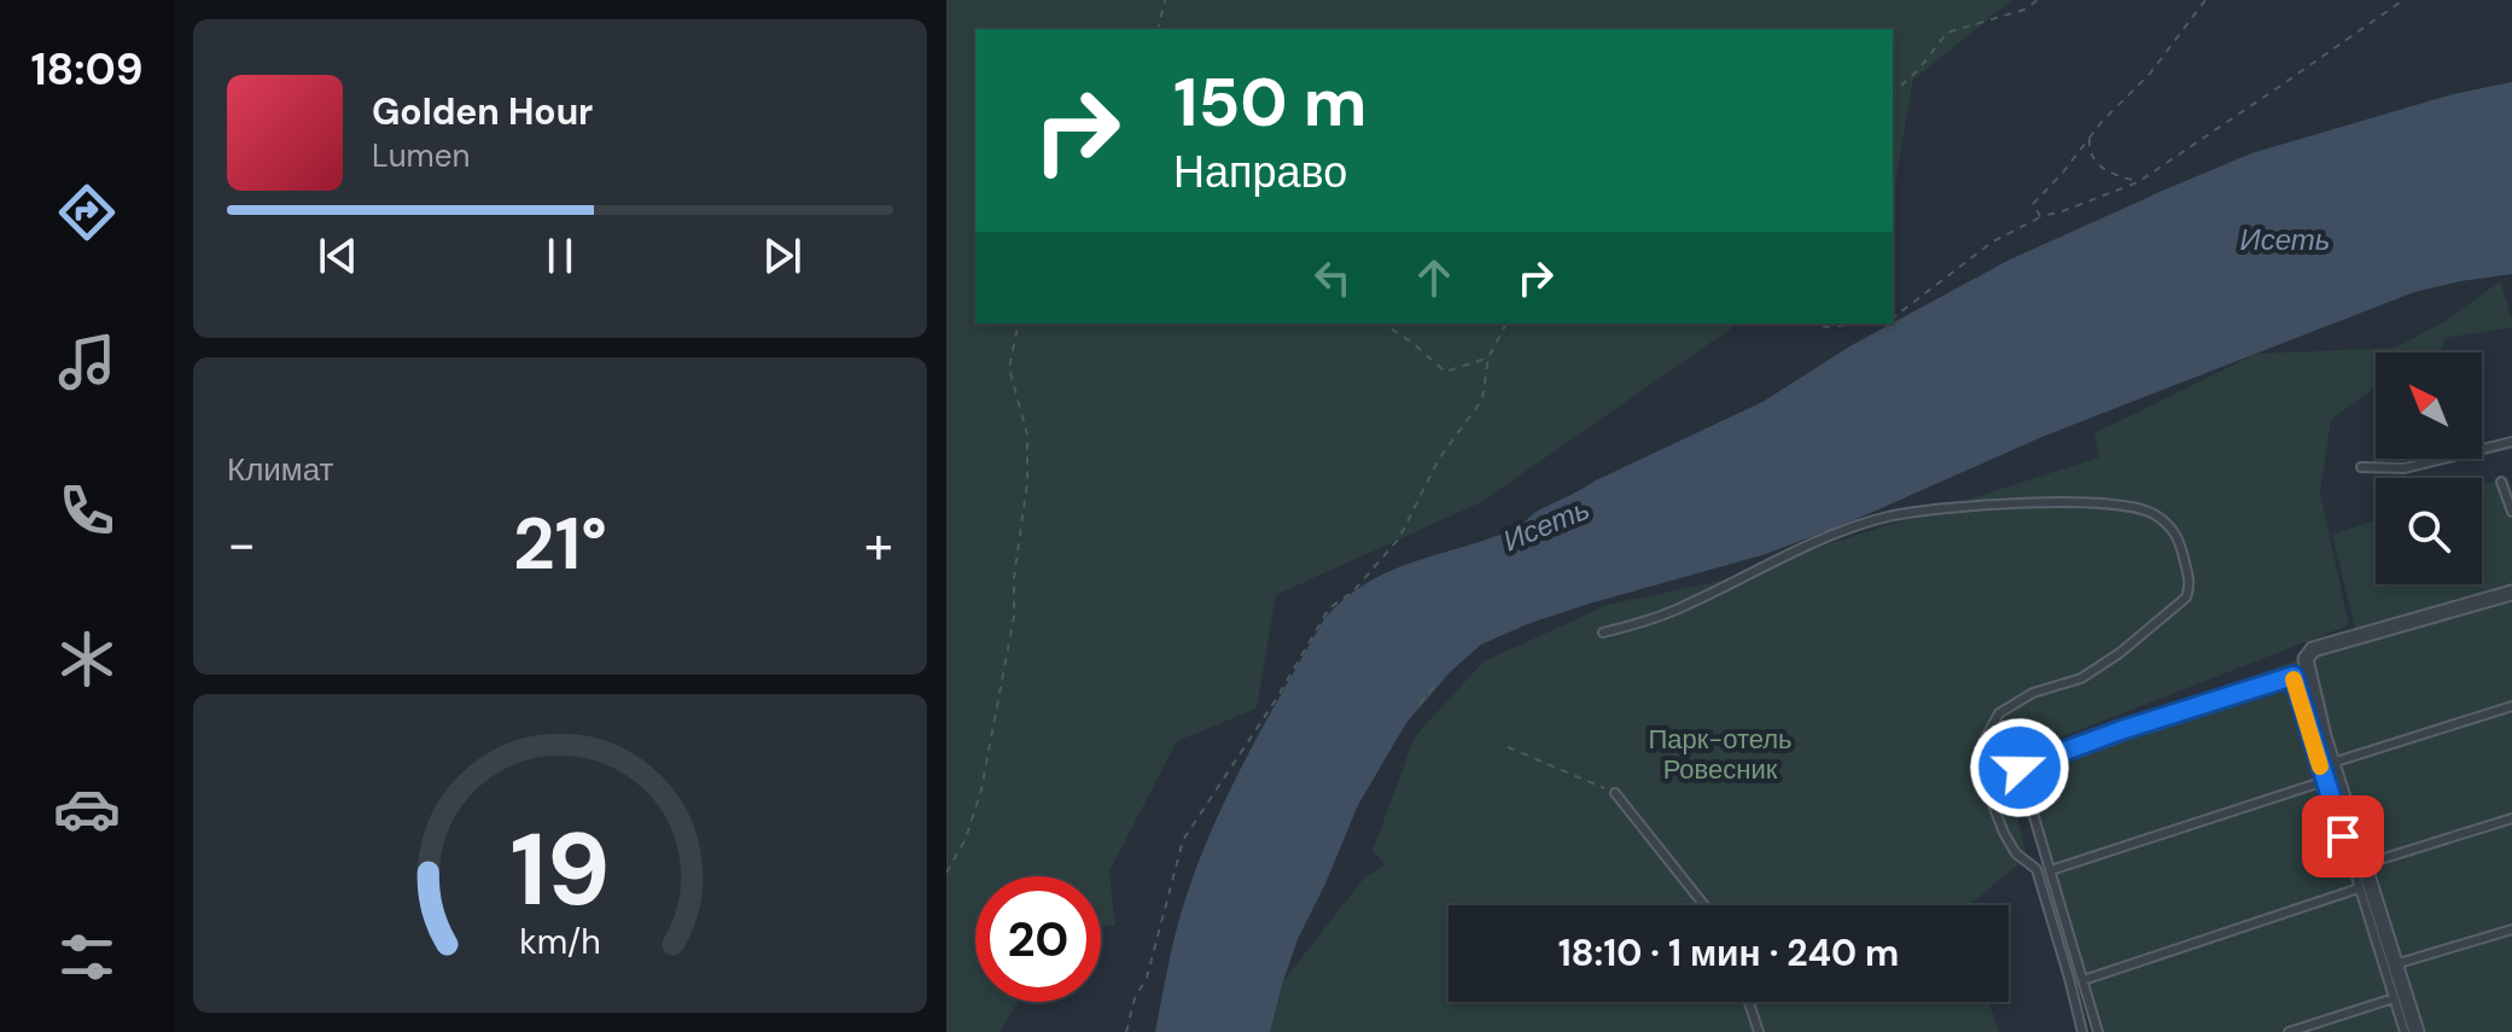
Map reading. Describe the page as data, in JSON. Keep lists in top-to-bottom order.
{
  "water": ["Исеть"],
  "parks": ["Парк-отель Ровесник"],
  "north": "top left",
  "page": {
    "tabs": "18:09",
    "turn": ["150 m", "Направо"],
    "song": ["Golden Hour", "Lumen"],
    "tile": "Климат",
    "heat": ["−", "21°", "+"],
    "limit": "20",
    "trip": "18:10 · 1 мин · 240 m",
    "gauge": ["19", "km/h"]
  }
}
